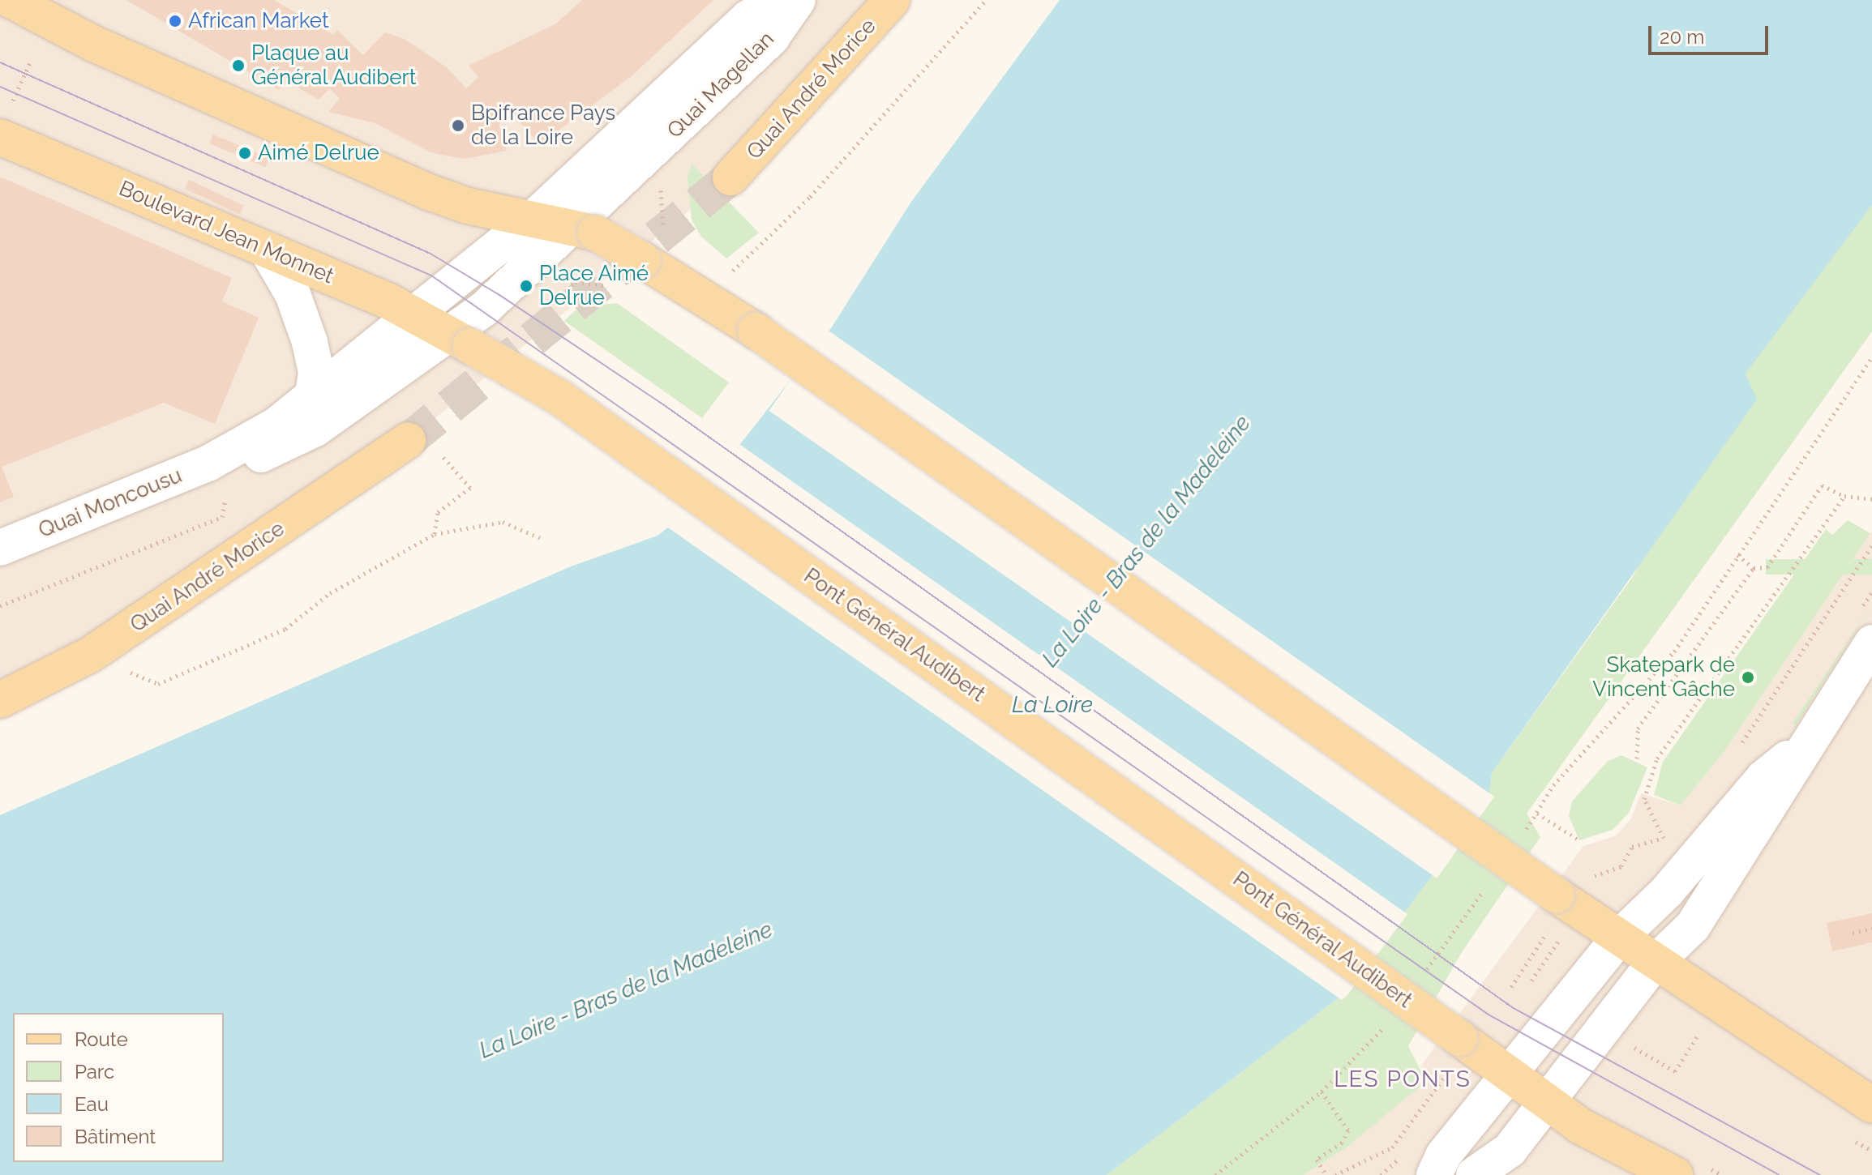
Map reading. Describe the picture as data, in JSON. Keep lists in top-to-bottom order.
{
  "streets": {
    "main road": ["Quai André Morice", "Boulevard Jean Monnet", "Pont Général Audibert"],
    "street": ["Quai Magellan", "Quai Moncousu"]
  },
  "crossings": [
    ["Quai Magellan", "Quai Moncousu"],
    ["Boulevard Jean Monnet", "Quai Moncousu"],
    ["Boulevard Jean Monnet", "Pont Général Audibert"],
    ["Quai Moncousu", "Pont Général Audibert"]
  ],
  "districts": ["LES PONTS"],
  "water": ["La Loire - Bras de la Madeleine", "La Loire"],
  "places": [
    "African Market",
    "Plaque au Général Audibert",
    "Bpifrance Pays de la Loire",
    "Aimé Delrue",
    "Place Aimé Delrue",
    "Skatepark de Vincent Gâche"
  ],
  "legend": [
    "Route",
    "Parc",
    "Eau",
    "Bâtiment"
  ],
  "scale_bar": "20 m"
}
